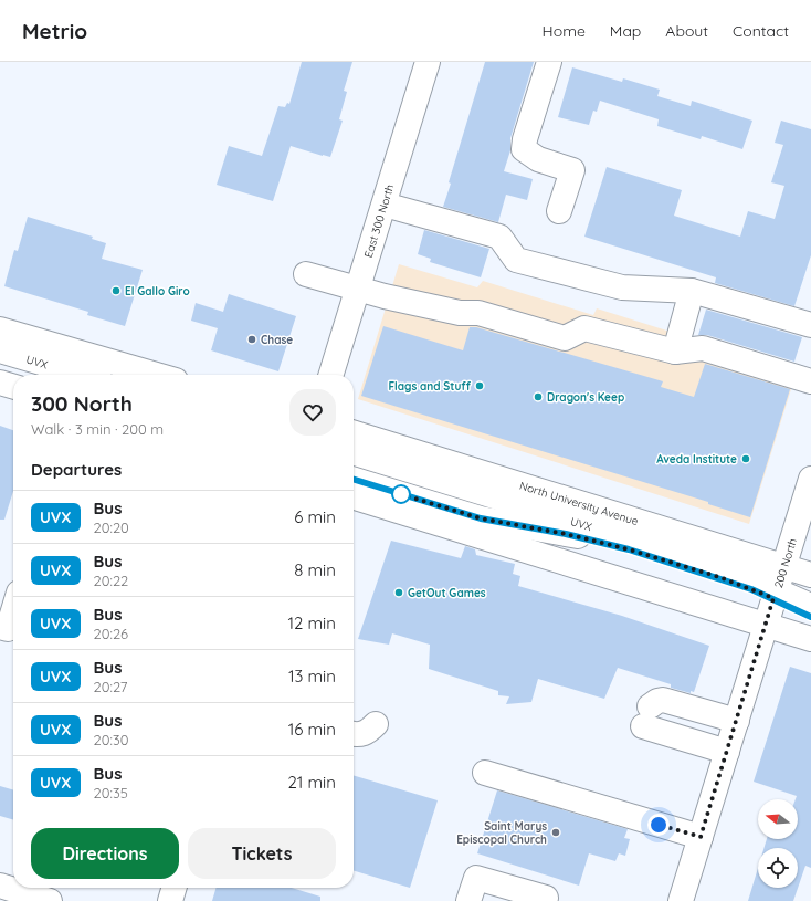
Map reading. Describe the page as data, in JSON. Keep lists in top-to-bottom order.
{
  "streets": {
    "main road": [
      "East 300 North",
      "UVX",
      "North University Avenue",
      "200 North"
    ]
  },
  "crossings": [
    ["UVX", "200 North"],
    ["North University Avenue", "200 North"]
  ],
  "places": [
    "El Gallo Giro",
    "Chase",
    "Flags and Stuff",
    "Dragon's Keep",
    "Aveda Institute",
    "GetOut Games",
    "Saint Marys Episcopal Church"
  ],
  "lines": ["bus line UVX"],
  "north": "left",
  "page": {
    "header": "Metrio",
    "nav": [
      "Home",
      "Map",
      "About",
      "Contact"
    ],
    "heading": [
      ["300 North", "Walk · 3 min · 200 m"],
      "Departures"
    ],
    "list": [
      {
        "mark": "UVX",
        "name": "Bus",
        "note": "20:20",
        "value": "6 min"
      },
      {
        "mark": "UVX",
        "name": "Bus",
        "note": "20:22",
        "value": "8 min"
      },
      {
        "mark": "UVX",
        "name": "Bus",
        "note": "20:26",
        "value": "12 min"
      },
      {
        "mark": "UVX",
        "name": "Bus",
        "note": "20:27",
        "value": "13 min"
      },
      {
        "mark": "UVX",
        "name": "Bus",
        "note": "20:30",
        "value": "16 min"
      },
      {
        "mark": "UVX",
        "name": "Bus",
        "note": "20:35",
        "value": "21 min"
      }
    ],
    "buttons": ["Directions", "Tickets"]
  }
}
